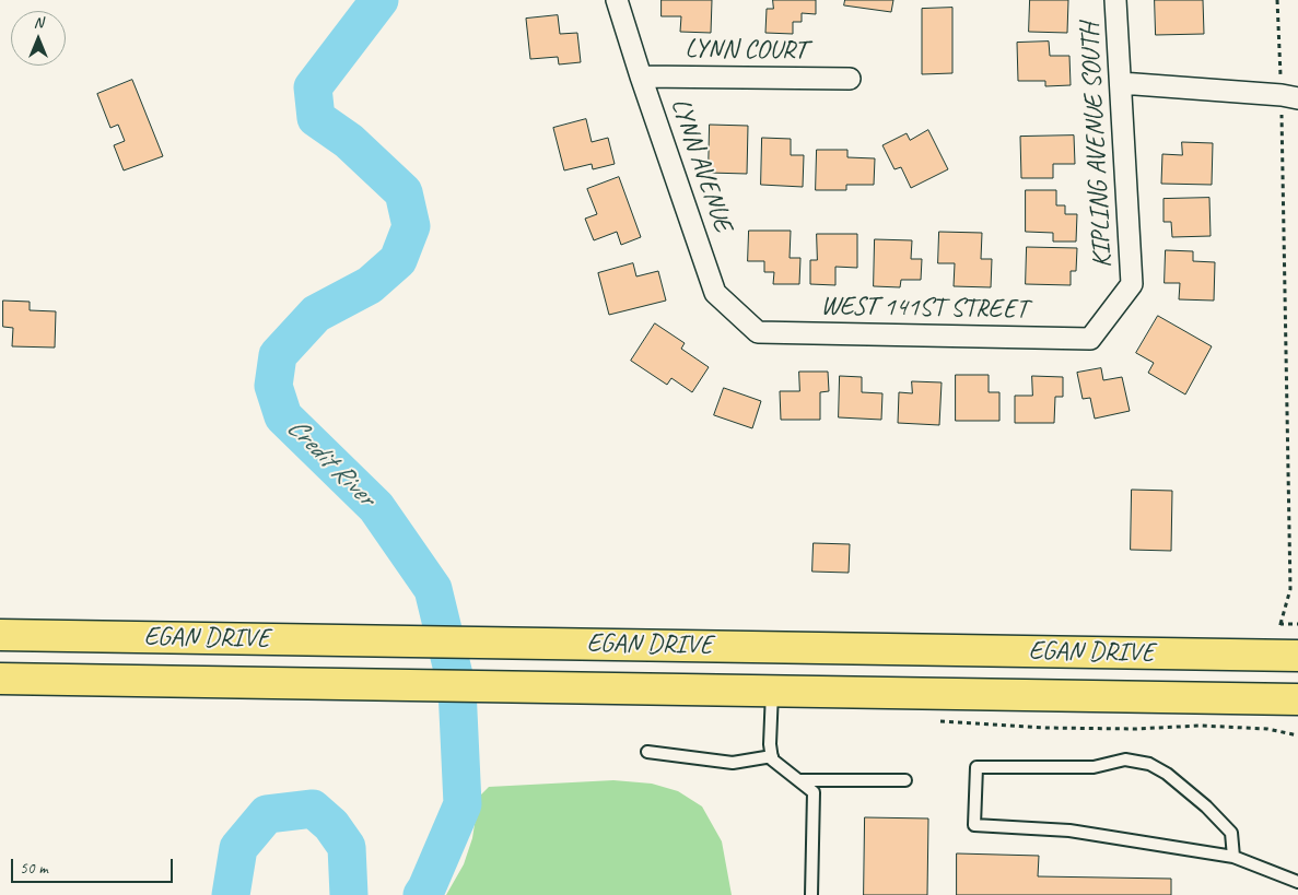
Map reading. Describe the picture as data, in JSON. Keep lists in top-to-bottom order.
{
  "streets": {
    "highway": ["EGAN DRIVE"],
    "street": [
      "LYNN COURT",
      "KIPLING AVENUE SOUTH",
      "LYNN AVENUE",
      "WEST 141ST STREET"
    ]
  },
  "crossings": [
    ["LYNN COURT", "LYNN AVENUE"],
    ["KIPLING AVENUE SOUTH", "WEST 141ST STREET"],
    ["LYNN AVENUE", "WEST 141ST STREET"]
  ],
  "water": ["Credit River"],
  "scale_bar": "50 m",
  "north": "top"
}
